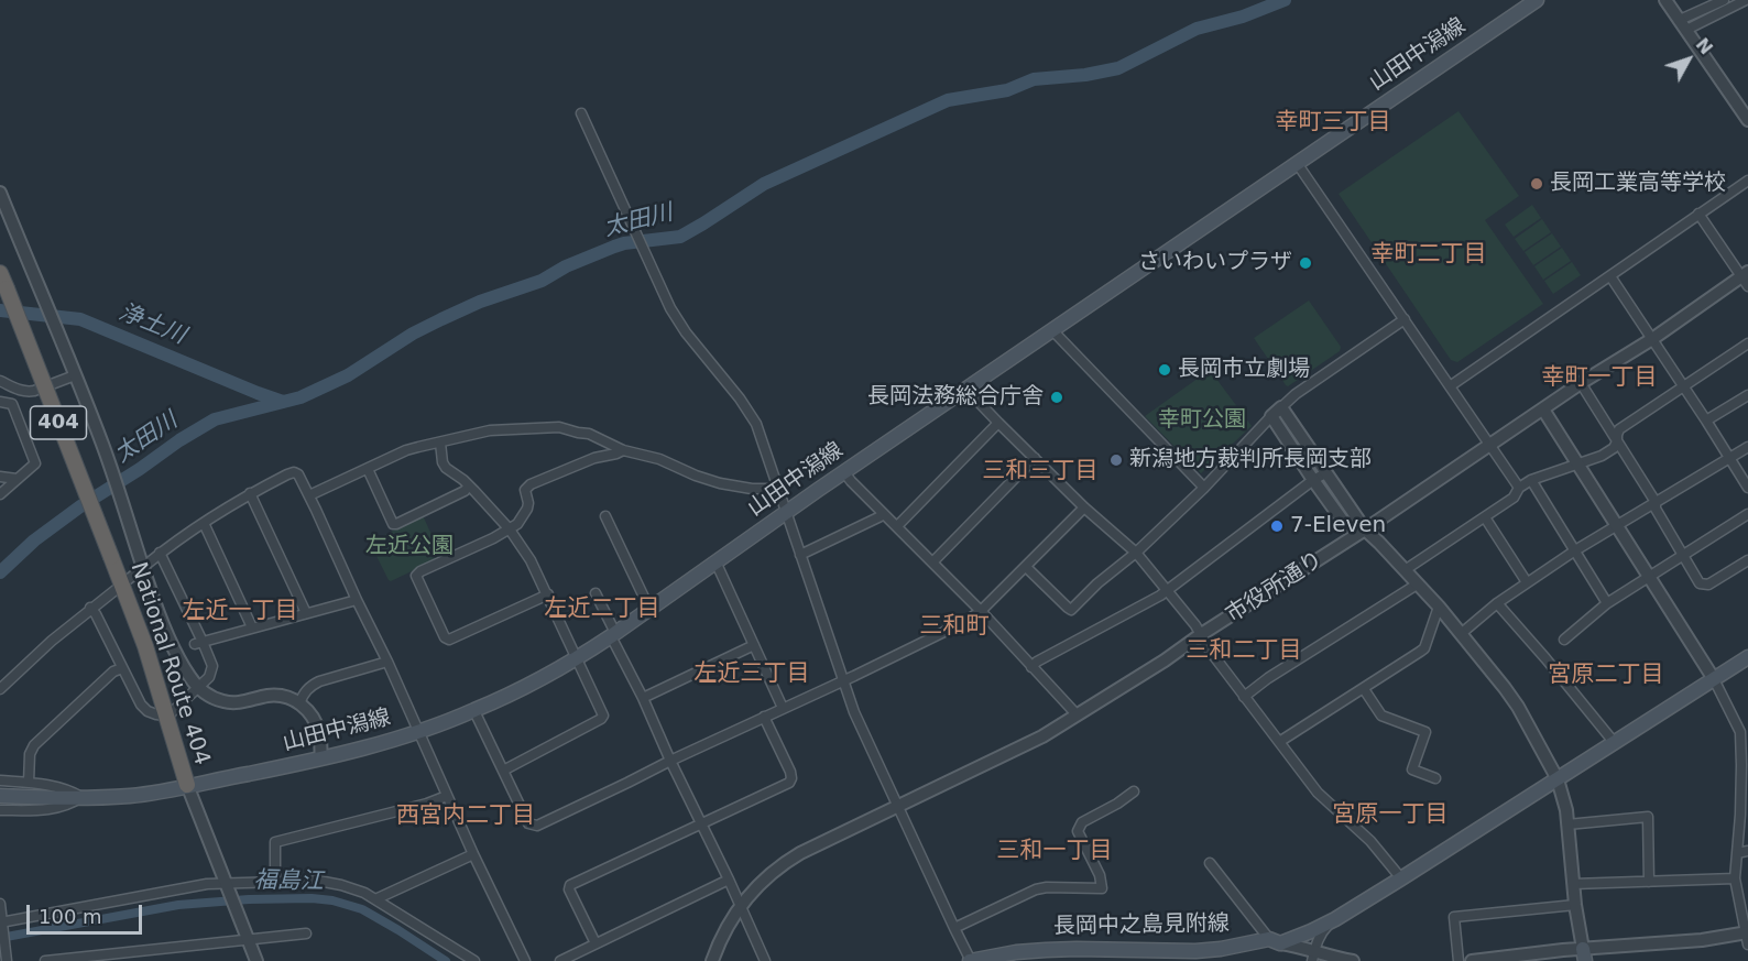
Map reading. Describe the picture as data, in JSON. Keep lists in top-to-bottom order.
{
  "streets": {
    "highway": ["404", "National Route 404"],
    "main road": ["山田中潟線", "長岡中之島見附線"],
    "street": ["市役所通り"]
  },
  "crossings": [
    ["山田中潟線", "National Route 404"]
  ],
  "districts": [
    "幸町三丁目",
    "幸町二丁目",
    "幸町一丁目",
    "三和三丁目",
    "左近二丁目",
    "左近一丁目",
    "三和町",
    "三和二丁目",
    "左近三丁目",
    "宮原二丁目",
    "宮原一丁目",
    "西宮内二丁目",
    "三和一丁目"
  ],
  "water": ["太田川", "浄土川", "福島江"],
  "parks": ["幸町公園", "左近公園"],
  "places": [
    "長岡工業高等学校",
    "さいわいプラザ",
    "長岡市立劇場",
    "長岡法務総合庁舎",
    "新潟地方裁判所長岡支部",
    "7-Eleven"
  ],
  "scale_bar": "100 m",
  "north": "top right"
}
